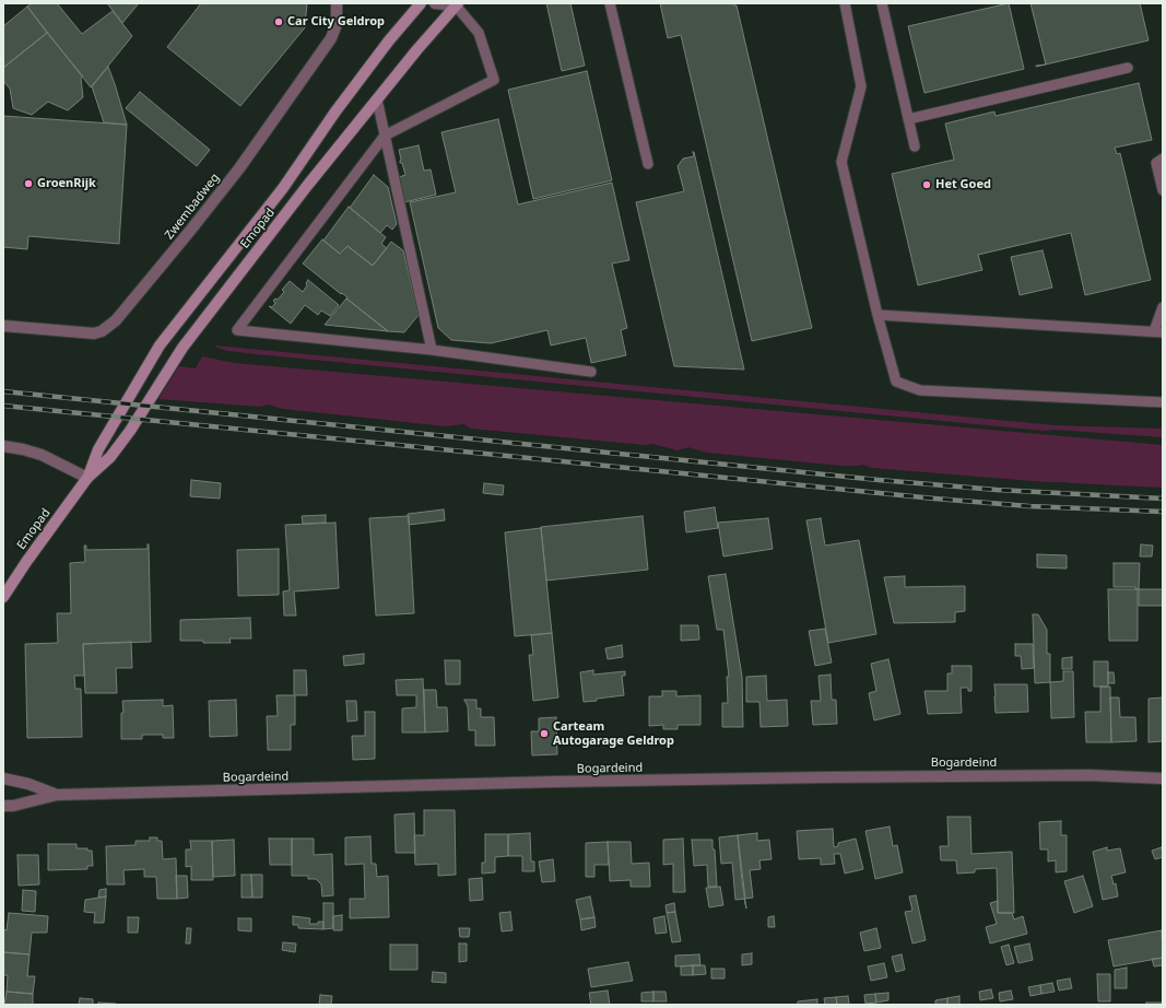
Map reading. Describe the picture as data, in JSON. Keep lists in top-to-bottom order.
{
  "streets": {
    "main road": ["Emopad"],
    "street": ["Zwembadweg", "Bogardeind"]
  },
  "places": [
    "Car City Geldrop",
    "GroenRijk",
    "Het Goed",
    "Carteam Autogarage Geldrop"
  ]
}
